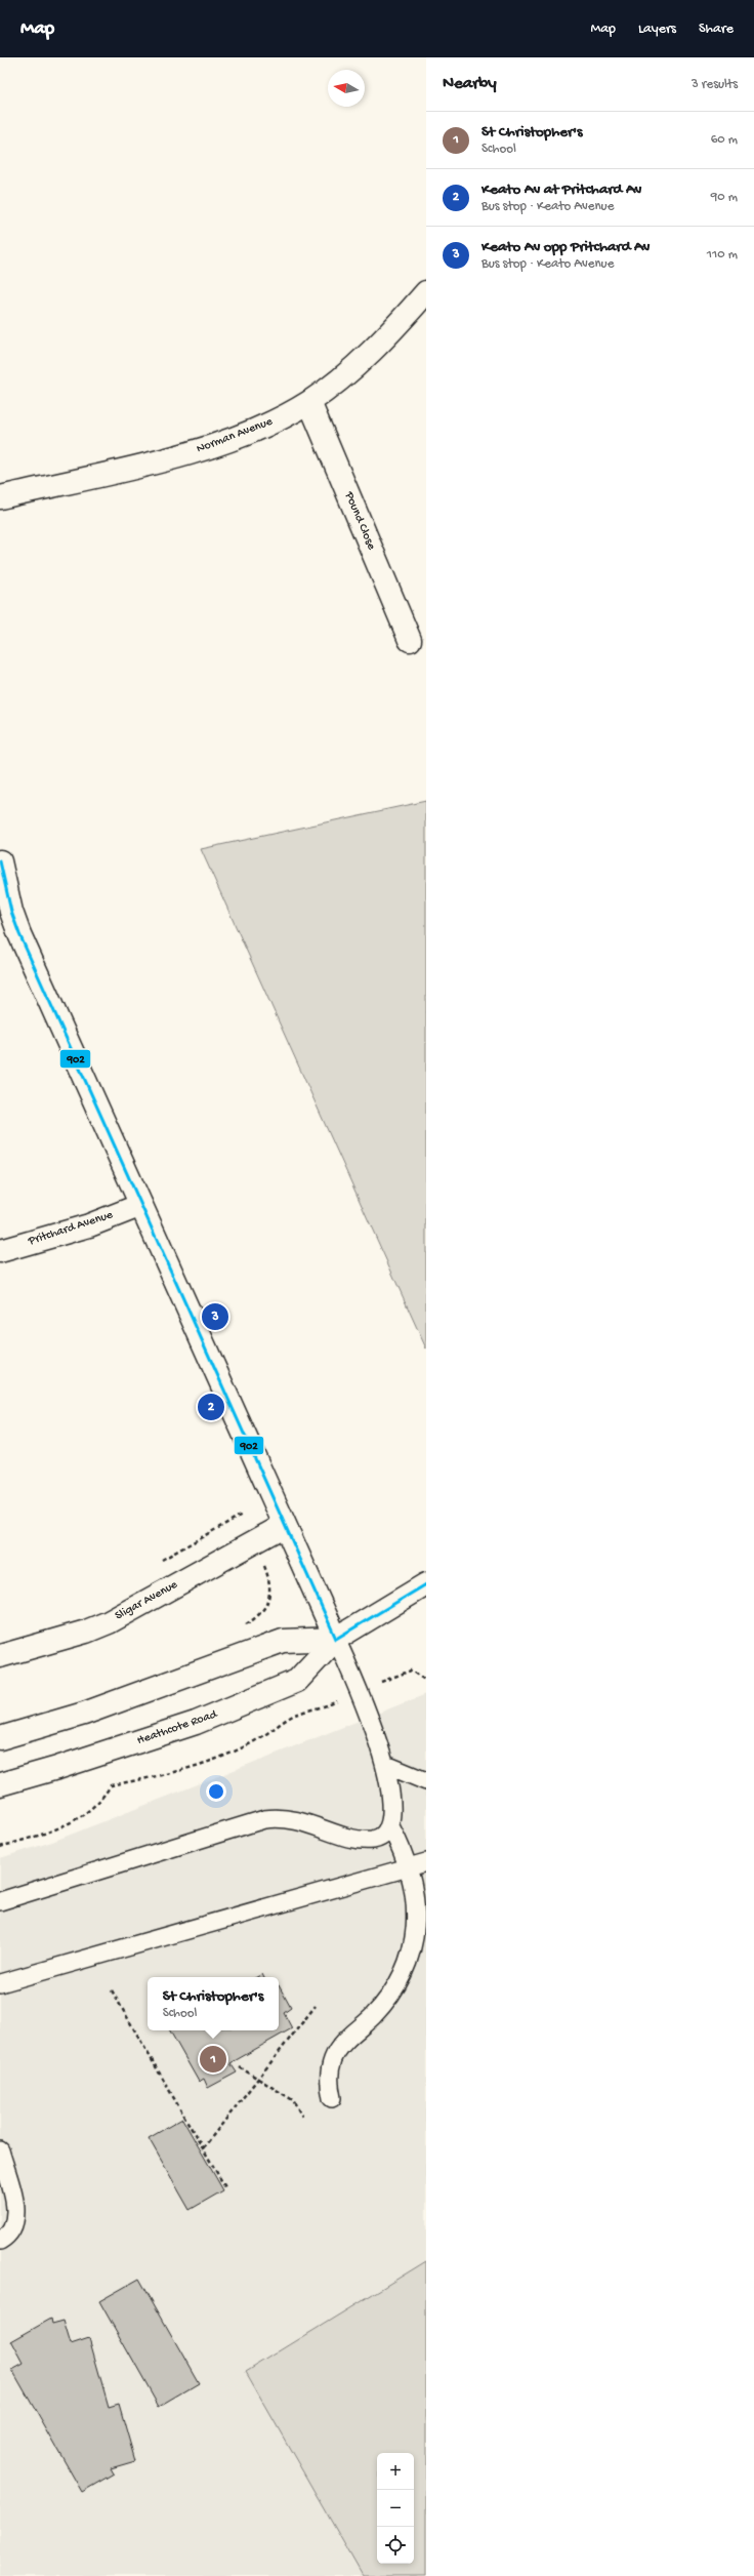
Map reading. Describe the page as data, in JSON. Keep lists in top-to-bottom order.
{
  "streets": {
    "street": [
      "Norman Avenue",
      "Pound Close",
      "Pritchard Avenue",
      "Sligar Avenue",
      "Heathcote Road"
    ]
  },
  "crossings": [
    ["Norman Avenue", "Pound Close"]
  ],
  "lines": ["transit line 902"],
  "north": "left",
  "page": {
    "header": "Map",
    "nav": ["Map", "Layers", "Share"],
    "heading": ["Nearby", "3 results"],
    "list": [
      {
        "mark": "1",
        "name": "St Christopher's",
        "note": "School",
        "value": "60 m"
      },
      {
        "mark": "2",
        "name": "Keato Av at Pritchard Av",
        "note": "Bus stop · Keato Avenue",
        "value": "90 m"
      },
      {
        "mark": "3",
        "name": "Keato Av opp Pritchard Av",
        "note": "Bus stop · Keato Avenue",
        "value": "110 m"
      }
    ],
    "pins": ["3", "2", "1"],
    "popup": ["St Christopher's", "School"],
    "map_buttons": ["+", "−"]
  }
}
